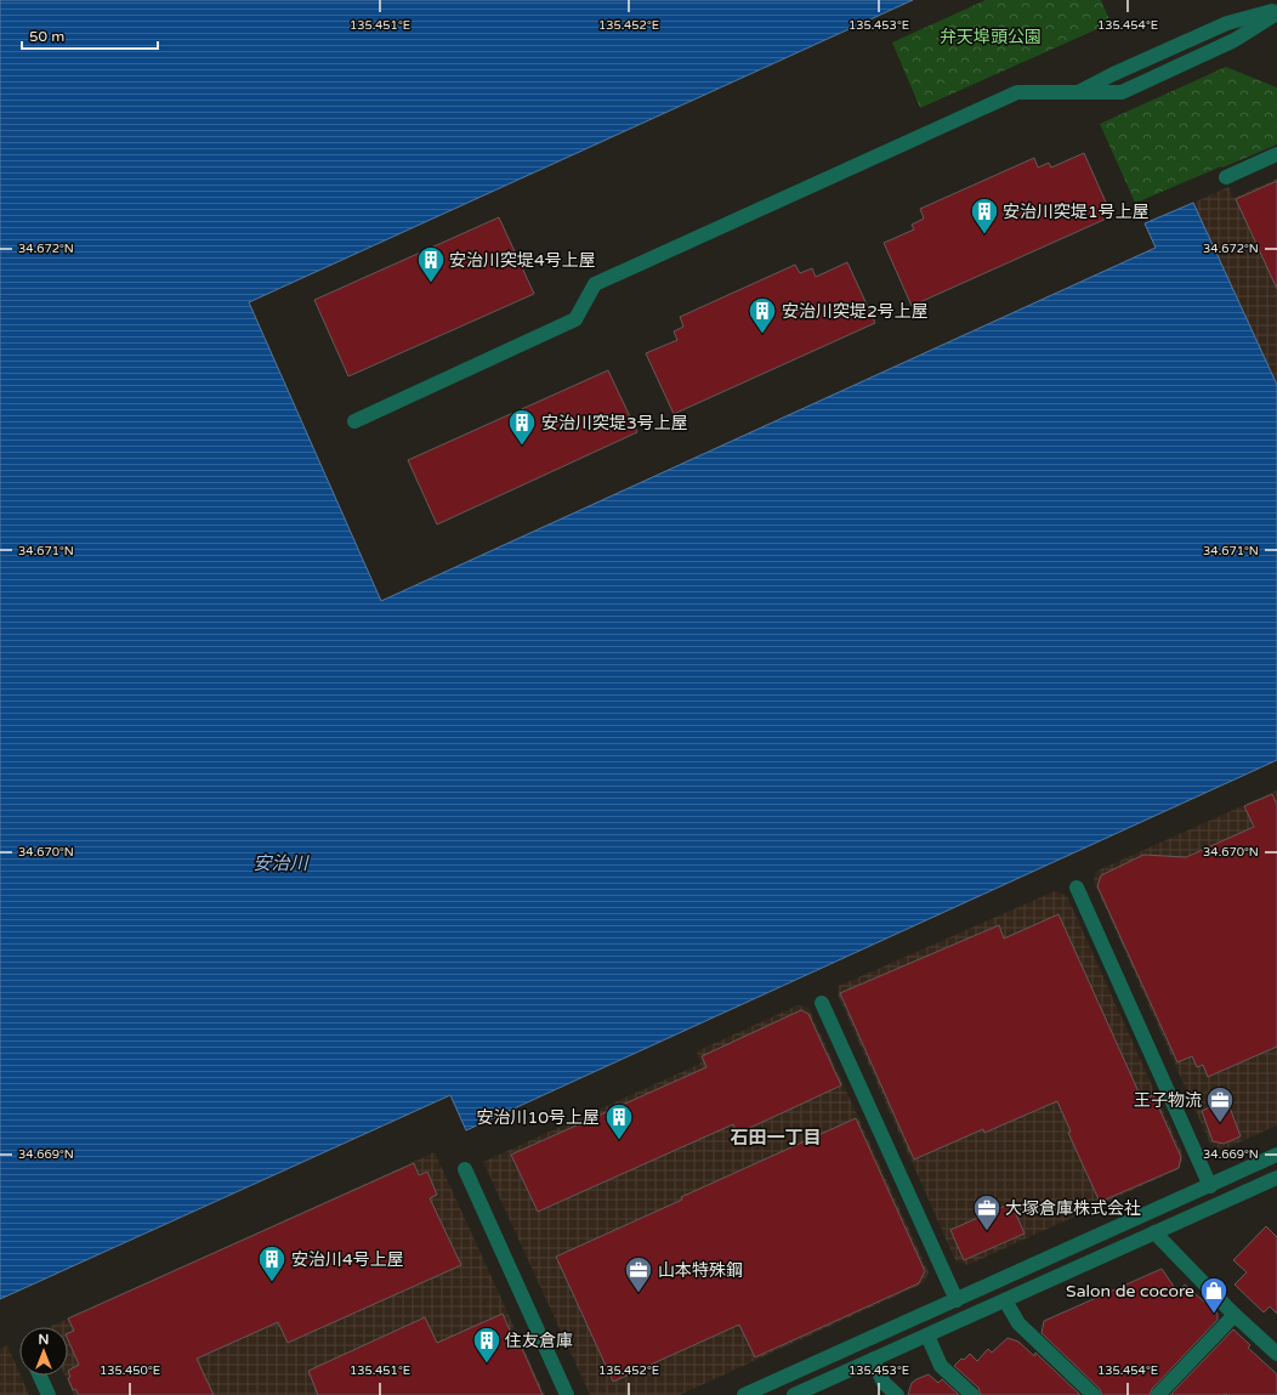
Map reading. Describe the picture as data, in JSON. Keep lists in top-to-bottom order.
{
  "districts": ["石田一丁目"],
  "water": ["安治川"],
  "parks": ["弁天埠頭公園"],
  "places": {
    "building": [
      "安治川突堤1号上屋",
      "安治川突堤4号上屋",
      "安治川突堤2号上屋",
      "安治川突堤3号上屋",
      "安治川10号上屋",
      "安治川4号上屋",
      "住友倉庫"
    ],
    "office": ["王子物流", "大塚倉庫株式会社", "山本特殊鋼"],
    "shop": ["Salon de cocore"]
  },
  "scale_bar": "50 m",
  "north": "top",
  "coordinates": [
    "135.451°E",
    "135.452°E",
    "135.453°E",
    "135.454°E",
    "34.672°N",
    "34.671°N",
    "34.670°N",
    "34.669°N",
    "135.450°E"
  ]
}
